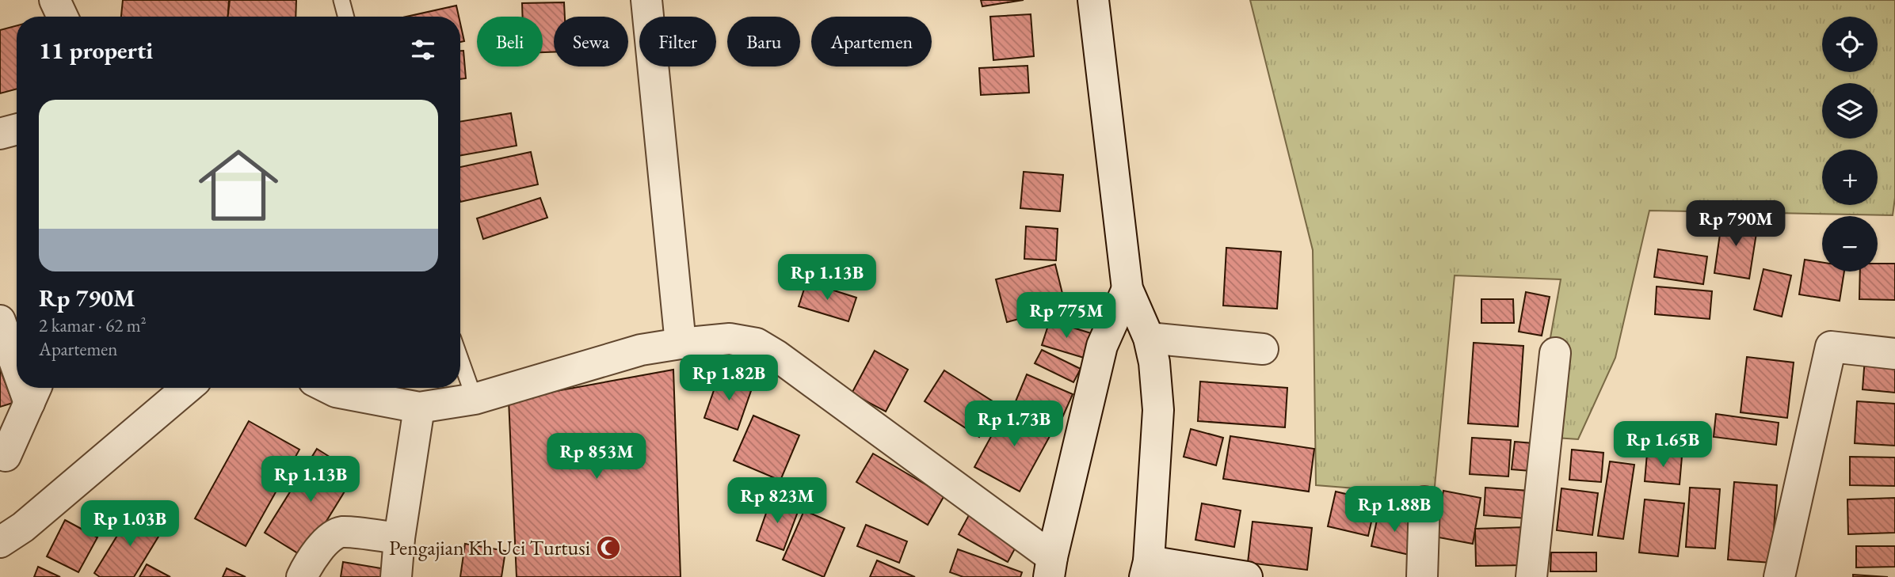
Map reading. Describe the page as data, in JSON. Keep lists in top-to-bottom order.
{
  "places": {
    "mosque": ["Pengajian Kh Uci Turtusi"]
  },
  "page": {
    "map_buttons": ["+", "−"],
    "chip": [
      "Beli",
      "Sewa",
      "Filter",
      "Baru",
      "Apartemen"
    ],
    "heading": "11 properti",
    "list": [
      {
        "name": "Rp 790M",
        "note": "2 kamar · 62 m² · Apartemen"
      }
    ],
    "price": [
      "Rp 790M",
      "Rp 1.13B",
      "Rp 775M",
      "Rp 1.82B",
      "Rp 1.73B",
      "Rp 1.65B",
      "Rp 853M",
      "Rp 1.13B",
      "Rp 823M",
      "Rp 1.88B",
      "Rp 1.03B"
    ]
  }
}
